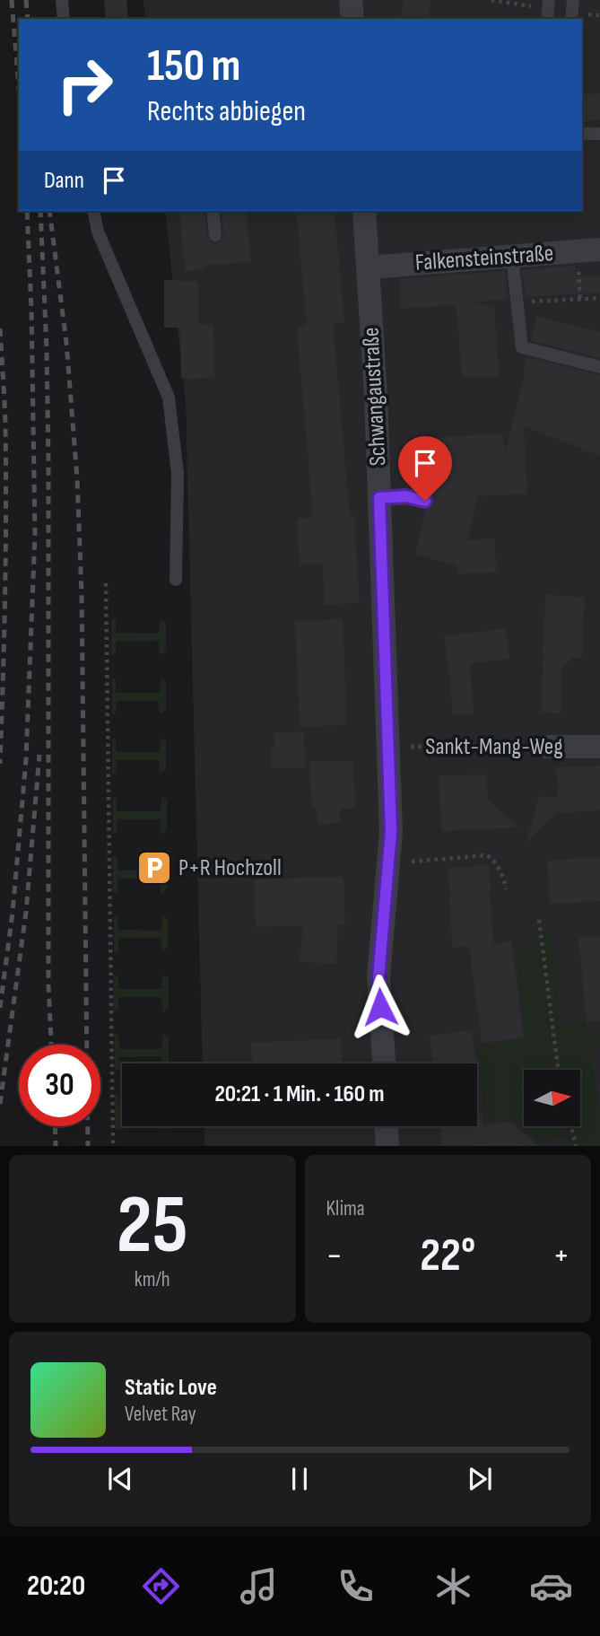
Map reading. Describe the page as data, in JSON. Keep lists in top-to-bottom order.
{
  "streets": {
    "street": ["Falkensteinstraße", "Schwangaustraße", "Sankt-Mang-Weg"]
  },
  "crossings": [
    ["Falkensteinstraße", "Schwangaustraße"],
    ["Schwangaustraße", "Sankt-Mang-Weg"]
  ],
  "places": {
    "parking": ["P+R Hochzoll"]
  },
  "north": "right",
  "page": {
    "turn": ["150 m", "Rechts abbiegen"],
    "then": "Dann",
    "limit": "30",
    "trip": "20:21 · 1 Min. · 160 m",
    "tile": [
      ["25", "km/h"],
      "Klima"
    ],
    "heat": ["−", "22°", "+"],
    "song": ["Static Love", "Velvet Ray"],
    "tabs": "20:20"
  }
}
